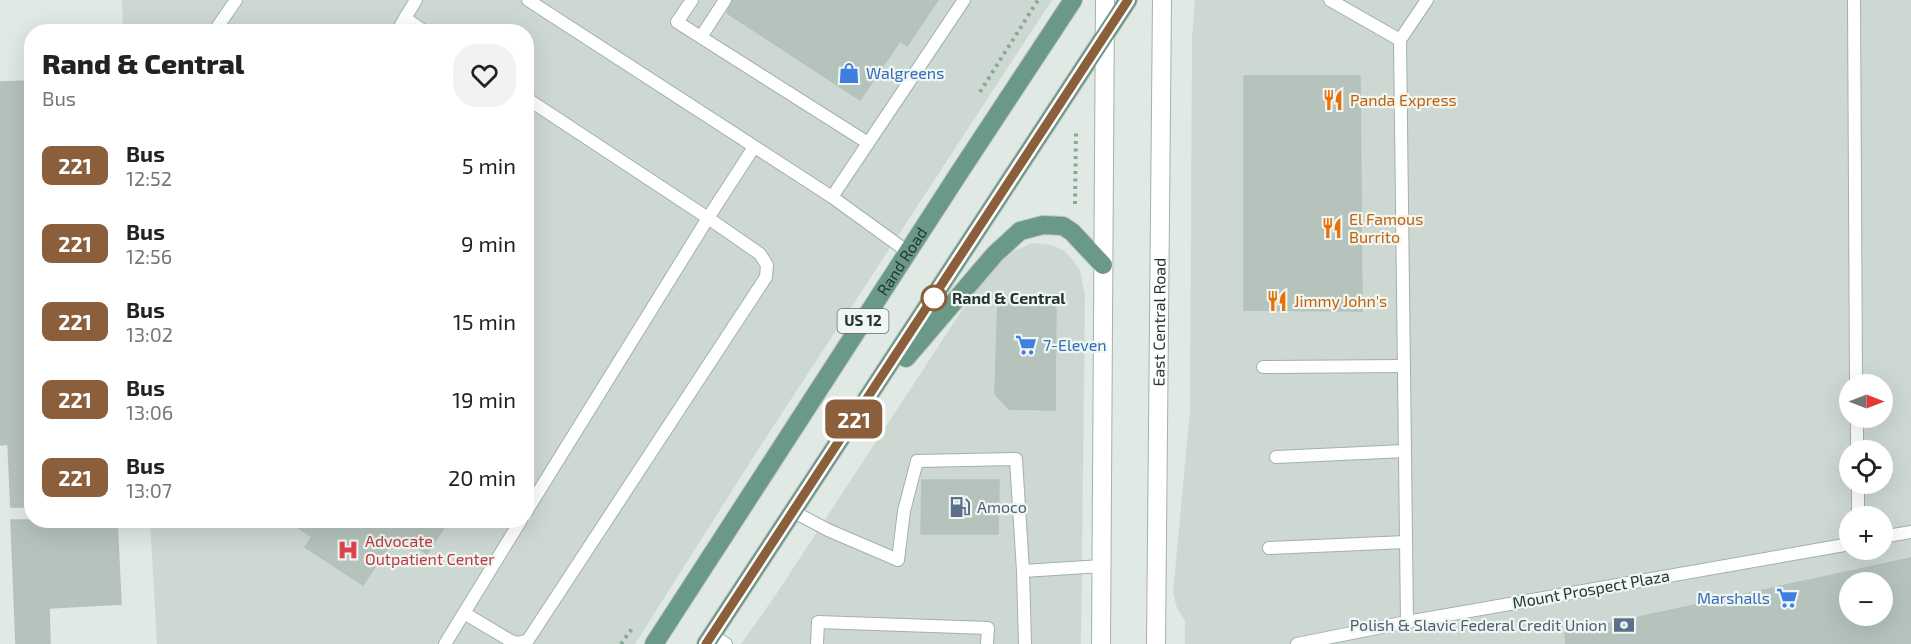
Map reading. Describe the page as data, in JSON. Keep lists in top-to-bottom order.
{
  "streets": {
    "main road": ["Rand Road", "US 12", "East Central Road"],
    "lane": ["Mount Prospect Plaza"]
  },
  "places": {
    "shop": ["Walgreens"],
    "restaurant": ["Panda Express", "El Famous Burrito", "Jimmy John's"],
    "other": ["Rand & Central"],
    "supermarket": ["7-Eleven", "Marshalls"],
    "fuel station": ["Amoco"],
    "hospital": ["Advocate Outpatient Center"],
    "bank": ["Polish & Slavic Federal Credit Union"]
  },
  "lines": ["bus line 221"],
  "north": "right",
  "page": {
    "on_map": "221",
    "heading": ["Rand & Central", "Bus"],
    "list": [
      {
        "mark": "221",
        "name": "Bus",
        "note": "12:52",
        "value": "5 min"
      },
      {
        "mark": "221",
        "name": "Bus",
        "note": "12:56",
        "value": "9 min"
      },
      {
        "mark": "221",
        "name": "Bus",
        "note": "13:02",
        "value": "15 min"
      },
      {
        "mark": "221",
        "name": "Bus",
        "note": "13:06",
        "value": "19 min"
      },
      {
        "mark": "221",
        "name": "Bus",
        "note": "13:07",
        "value": "20 min"
      }
    ],
    "map_buttons": ["+", "−"]
  }
}
